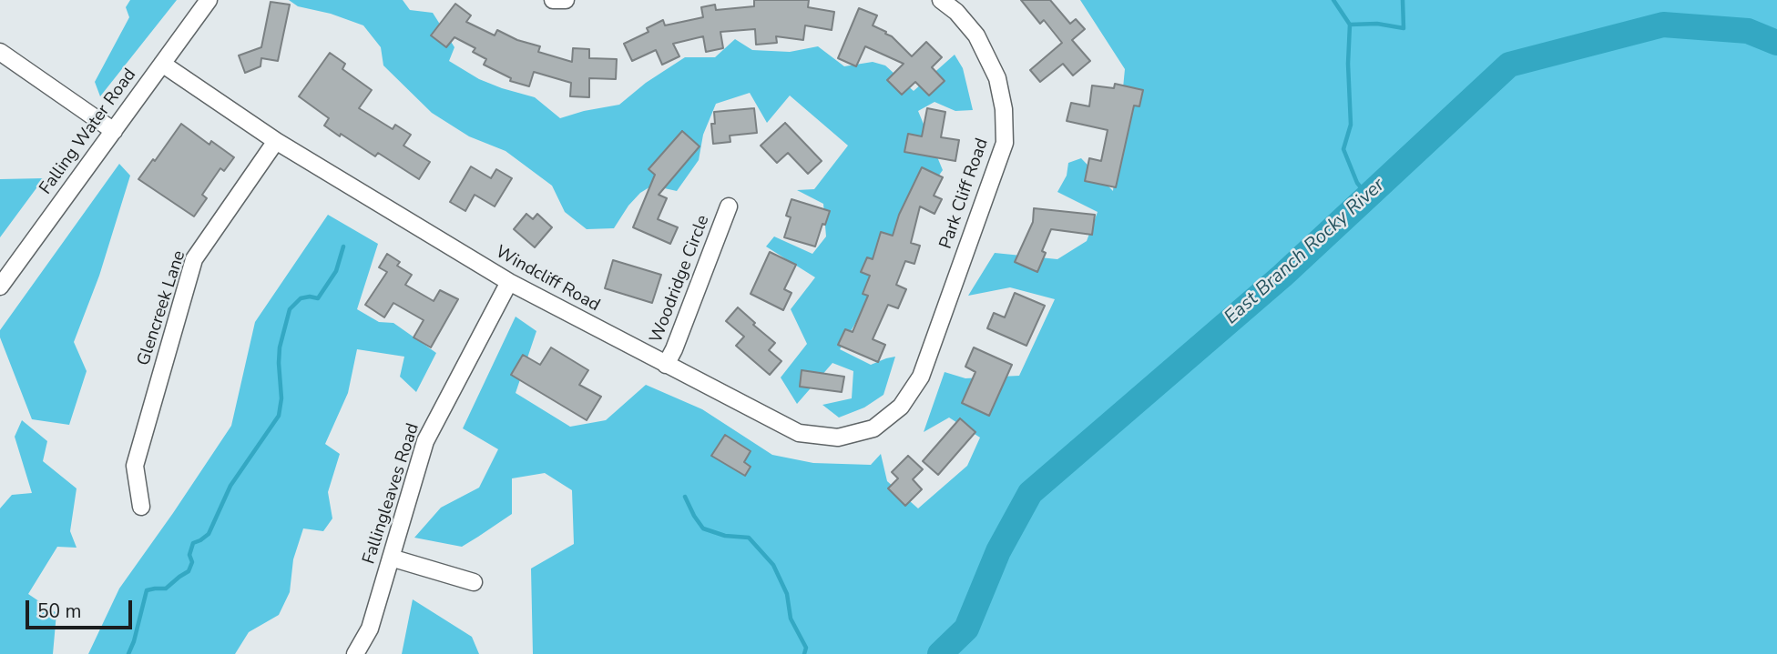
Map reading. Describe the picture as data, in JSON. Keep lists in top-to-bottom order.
{
  "streets": {
    "street": [
      "Falling Water Road",
      "Park Cliff Road",
      "Windcliff Road",
      "Woodridge Circle",
      "Glencreek Lane",
      "Fallingleaves Road"
    ]
  },
  "crossings": [
    ["Falling Water Road", "Windcliff Road"],
    ["Park Cliff Road", "Windcliff Road"],
    ["Windcliff Road", "Woodridge Circle"],
    ["Windcliff Road", "Glencreek Lane"],
    ["Windcliff Road", "Fallingleaves Road"]
  ],
  "water": ["East Branch Rocky River"],
  "scale_bar": "50 m"
}
